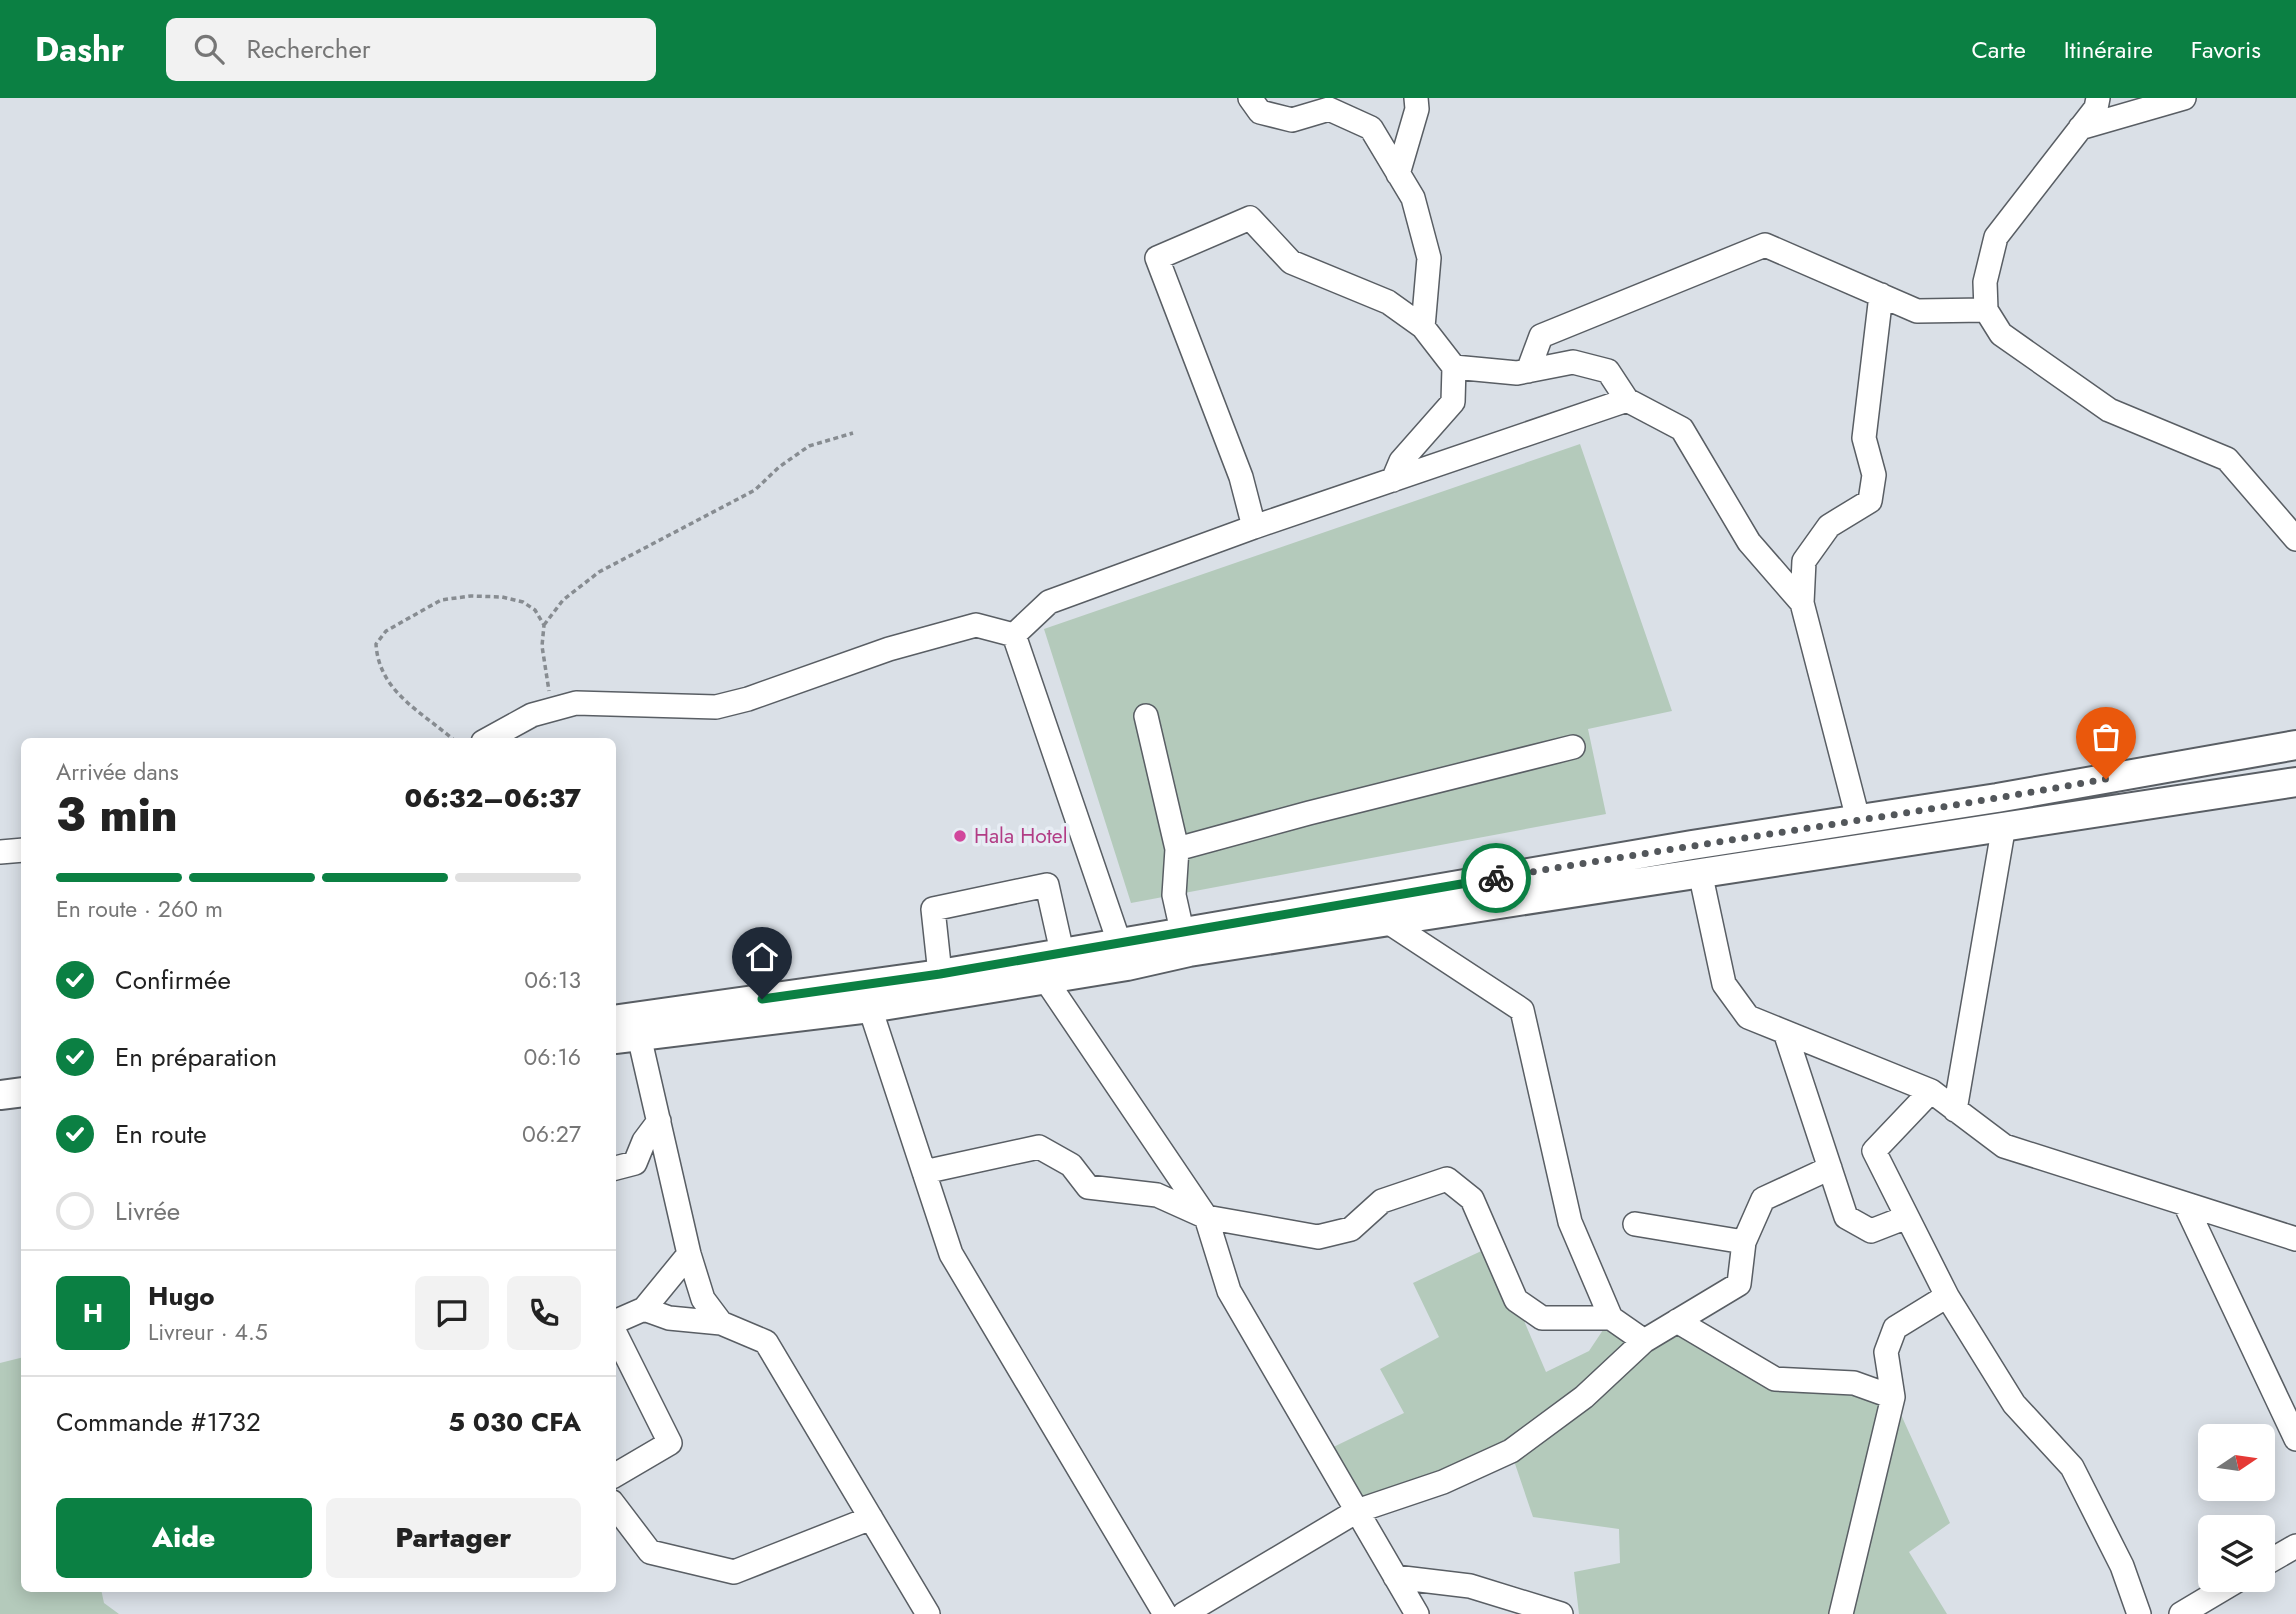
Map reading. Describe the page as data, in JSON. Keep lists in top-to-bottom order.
{
  "places": ["Hala Hotel"],
  "north": "right",
  "page": {
    "header": "Dashr",
    "search": "Rechercher",
    "nav": ["Carte", "Itinéraire", "Favoris"],
    "heading": ["3 min", "Arrivée dans", "06:32–06:37"],
    "panel": [
      "Hugo",
      "Livreur · 4.5",
      "Commande #1732",
      "5 030 CFA"
    ],
    "bar": "En route · 260 m",
    "list": [
      ["Confirmée", "06:13"],
      ["En préparation", "06:16"],
      ["En route", "06:27"],
      "Livrée"
    ],
    "round": "H",
    "buttons": ["Aide", "Partager"]
  }
}
